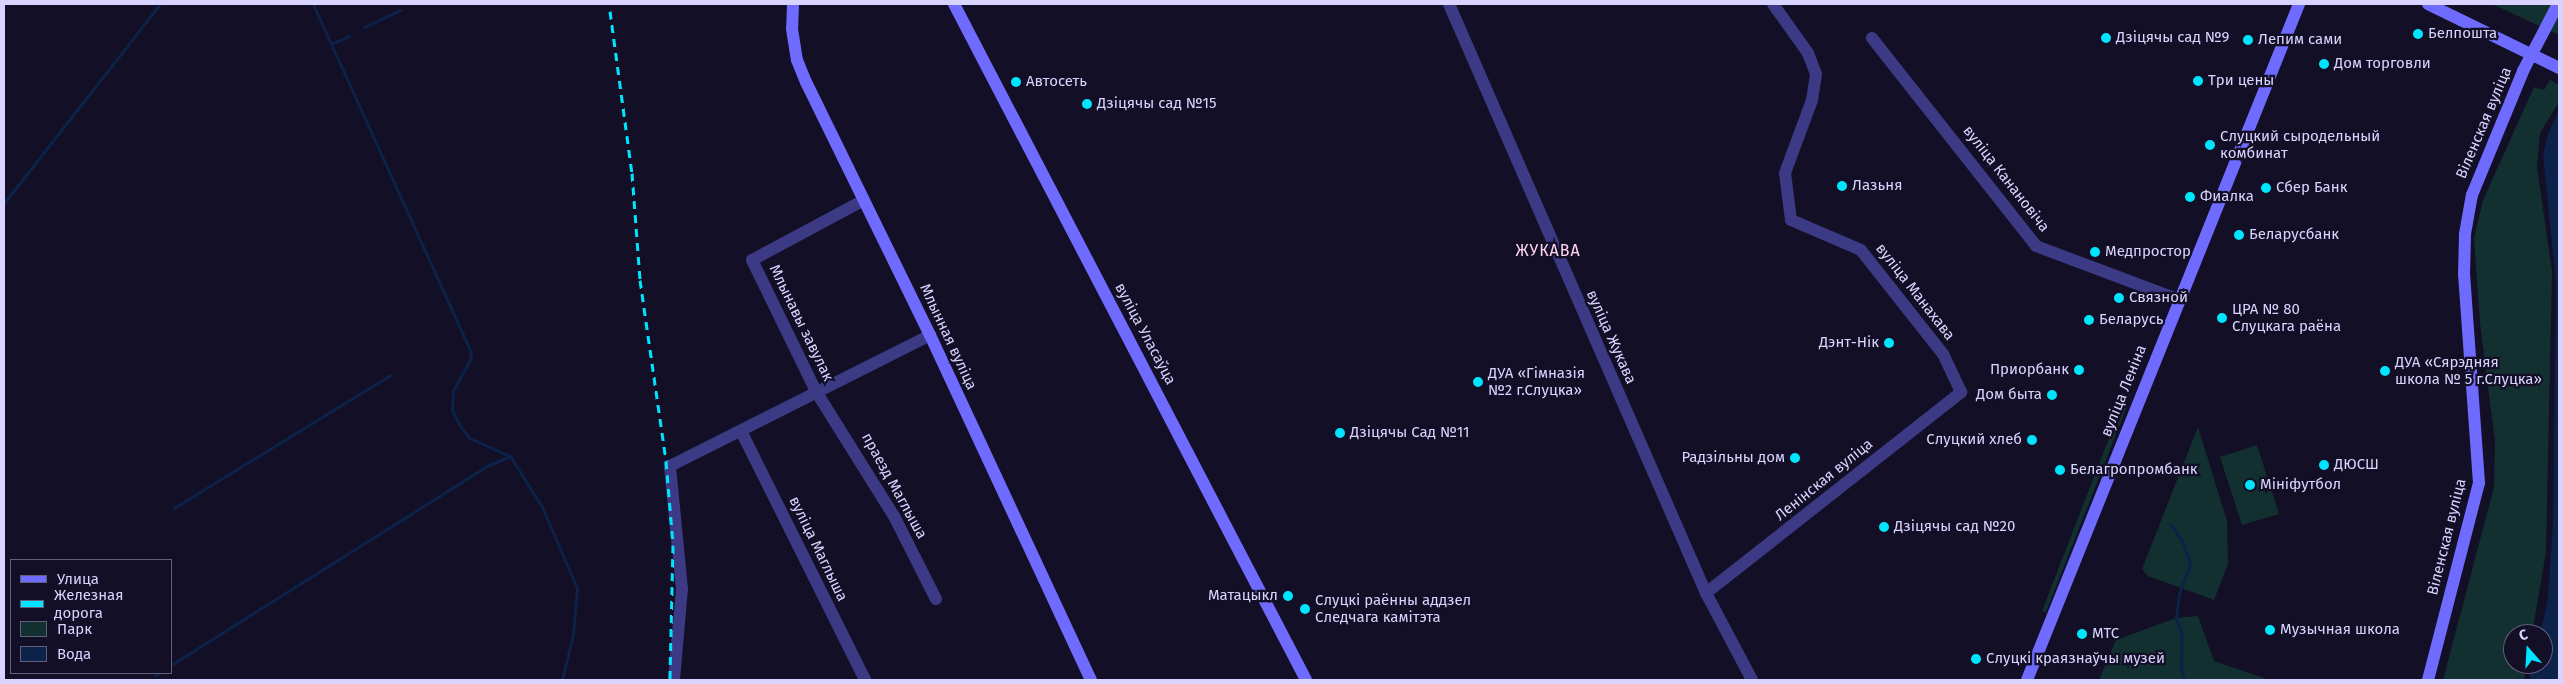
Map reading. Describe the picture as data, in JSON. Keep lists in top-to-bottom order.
{
  "streets": {
    "main road": [
      "Віленская вуліца",
      "вуліца Уласаўца",
      "Млынная вуліца",
      "вуліца Леніна"
    ],
    "street": [
      "вуліца Канановіча",
      "вуліца Манахава",
      "Млынавы завулак",
      "вуліца Жукава",
      "Ленінская вуліца",
      "праезд Маглыша",
      "вуліца Маглыша"
    ]
  },
  "crossings": [
    ["вуліца Канановіча", "вуліца Леніна"],
    ["вуліца Манахава", "Ленінская вуліца"],
    ["Млынавы завулак", "Млынная вуліца"],
    ["Млынавы завулак", "праезд Маглыша"],
    ["Млынавы завулак", "вуліца Маглыша"],
    ["вуліца Жукава", "Ленінская вуліца"]
  ],
  "districts": ["ЖУКАВА"],
  "places": [
    "Белпошта",
    "Дзіцячы сад №9",
    "Лепим сами",
    "Дом торговли",
    "Три цены",
    "Автосеть",
    "Дзіцячы сад №15",
    "Слуцкий сыродельный комбинат",
    "Лазьня",
    "Сбер Банк",
    "Фиалка",
    "Беларусбанк",
    "Медпростор",
    "Связной",
    "ЦРА № 80 Слуцкага раёна",
    "Беларусь",
    "Дэнт-Нік",
    "Приорбанк",
    "ДУА «Сярэдняя школа № 5 г.Слуцка»",
    "ДУА «Гімназія №2 г.Слуцка»",
    "Дом быта",
    "Дзіцячы Сад №11",
    "Слуцкий хлеб",
    "Радзільны дом",
    "ДЮСШ",
    "Белагропромбанк",
    "Мініфутбол",
    "Дзіцячы сад №20",
    "Матацыкл",
    "Слуцкі раённы аддзел Следчага камітэта",
    "Музычная школа",
    "МТС",
    "Слуцкі краязнаўчы музей"
  ],
  "legend": [
    "Улица",
    "Железная дорога",
    "Парк",
    "Вода"
  ],
  "north": "top"
}
